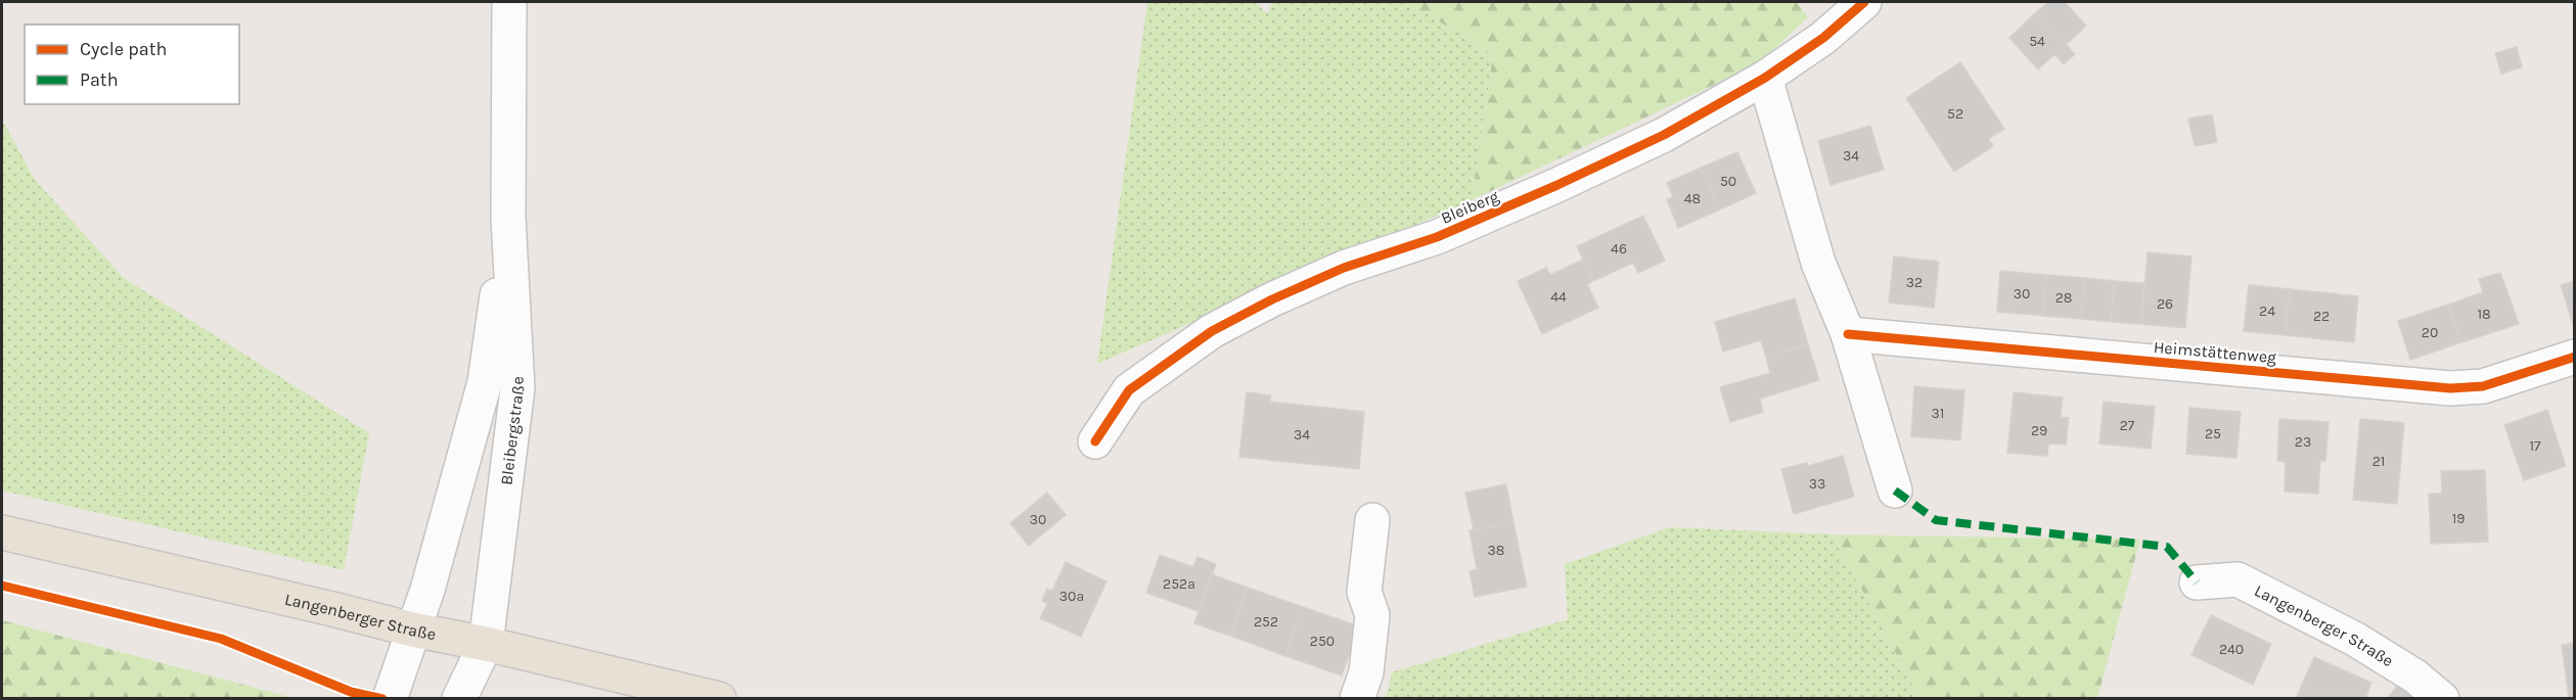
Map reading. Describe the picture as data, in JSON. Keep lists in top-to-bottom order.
{
  "streets": {
    "main road": ["Langenberger Straße"],
    "street": ["Bleiberg", "Heimstättenweg", "Bleibergstraße"]
  },
  "crossings": [
    ["Bleibergstraße", "Langenberger Straße"]
  ],
  "house_numbers": [
    "54",
    "52",
    "34",
    "50",
    "48",
    "46",
    "32",
    "30",
    "44",
    "28",
    "26",
    "24",
    "18",
    "22",
    "20",
    "31",
    "27",
    "29",
    "25",
    "34",
    "23",
    "17",
    "21",
    "33",
    "19",
    "30",
    "38",
    "252a",
    "30a",
    "252",
    "250",
    "240"
  ],
  "legend": ["Cycle path", "Path"]
}
